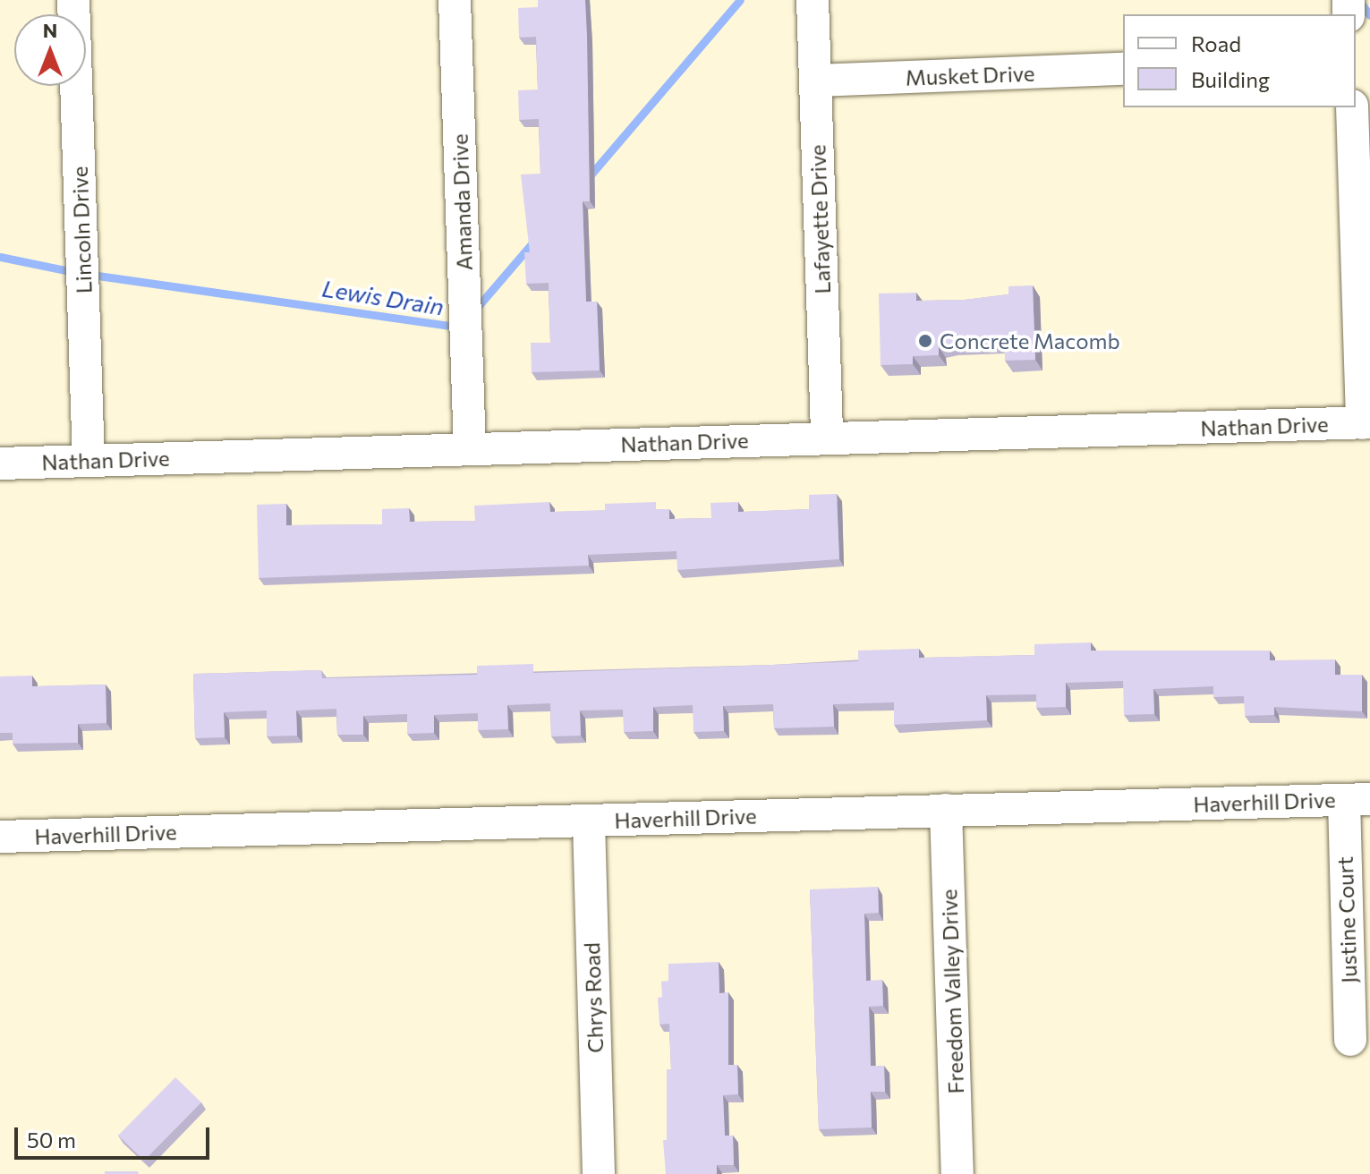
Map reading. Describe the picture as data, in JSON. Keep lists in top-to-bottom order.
{
  "streets": {
    "street": [
      "Musket Drive",
      "Amanda Drive",
      "Lafayette Drive",
      "Lincoln Drive",
      "Nathan Drive",
      "Haverhill Drive",
      "Justine Court",
      "Freedom Valley Drive",
      "Chrys Road"
    ]
  },
  "crossings": [
    ["Musket Drive", "Lafayette Drive"],
    ["Amanda Drive", "Nathan Drive"],
    ["Lafayette Drive", "Nathan Drive"],
    ["Lincoln Drive", "Nathan Drive"],
    ["Haverhill Drive", "Justine Court"],
    ["Haverhill Drive", "Freedom Valley Drive"],
    ["Haverhill Drive", "Chrys Road"]
  ],
  "water": ["Lewis Drain"],
  "places": ["Concrete Macomb"],
  "legend": ["Road", "Building"],
  "scale_bar": "50 m",
  "north": "top"
}
